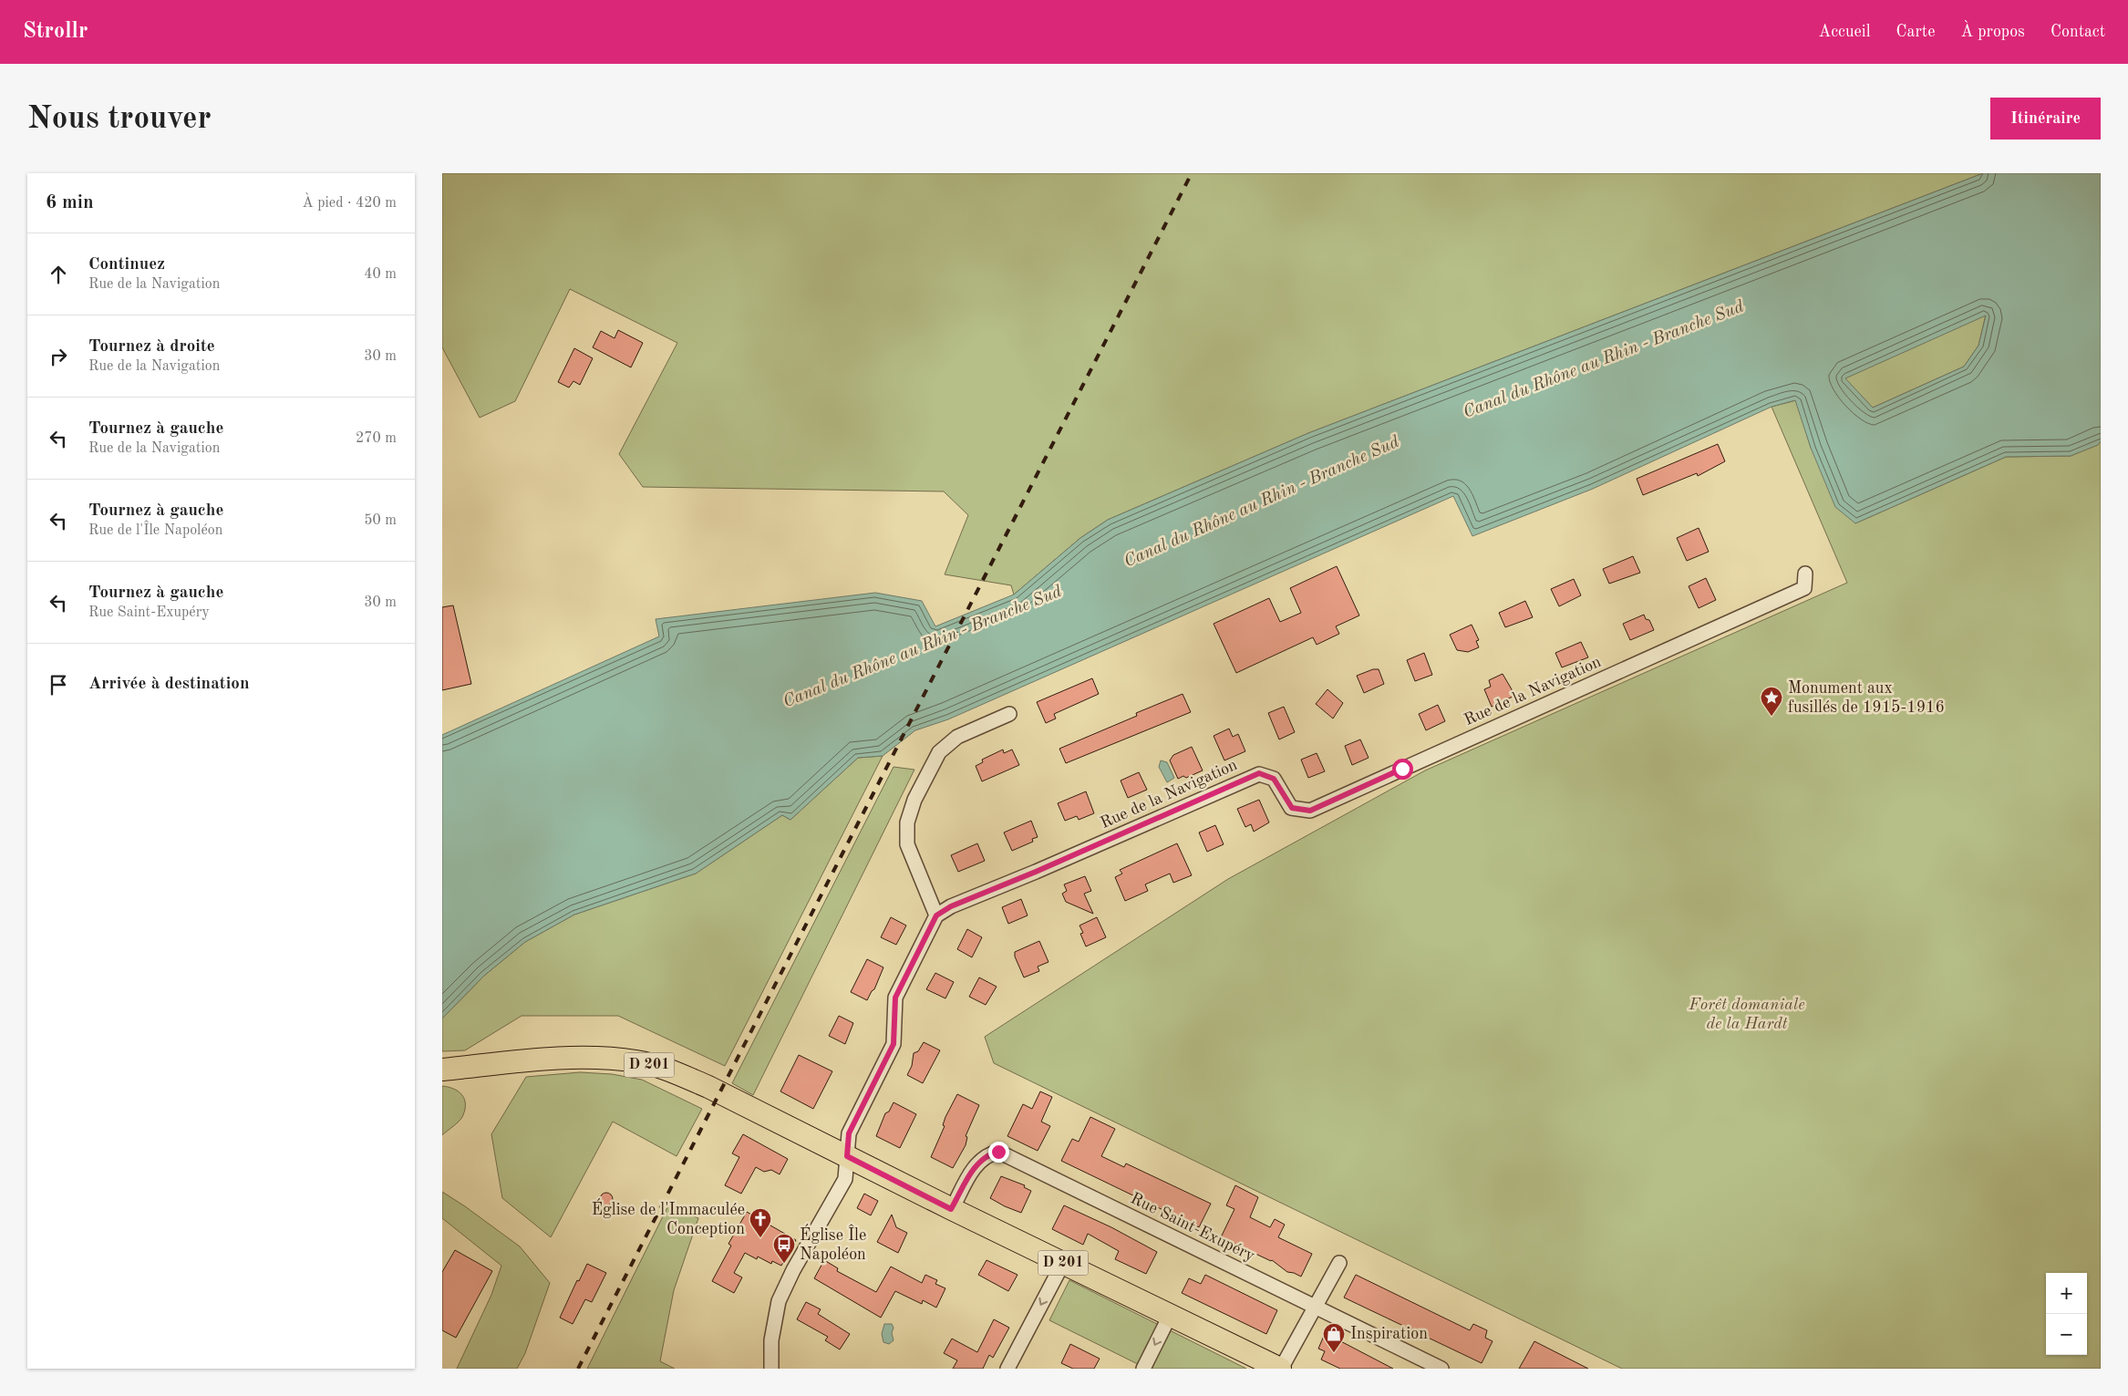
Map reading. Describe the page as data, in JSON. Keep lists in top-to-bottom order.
{
  "streets": {
    "main road": ["D 201"],
    "street": ["Rue de la Navigation", "Rue Saint-Exupéry"]
  },
  "crossings": [
    ["D 201", "Rue Saint-Exupéry"]
  ],
  "water": ["Canal du Rhône au Rhin - Branche Sud"],
  "parks": ["Forêt domaniale de la Hardt"],
  "places": {
    "place": ["Monument aux fusillés de 1915-1916"],
    "church": ["Église de l'Immaculée Conception"],
    "bus stop": ["Église Île Napoléon"],
    "shop": ["Inspiration"]
  },
  "page": {
    "header": "Strollr",
    "nav": [
      "Accueil",
      "Carte",
      "À propos",
      "Contact"
    ],
    "buttons": "Itinéraire",
    "title": "Nous trouver",
    "heading": ["6 min", "À pied · 420 m"],
    "list": [
      ["Continuez", "Rue de la Navigation", "40 m"],
      ["Tournez à droite", "Rue de la Navigation", "30 m"],
      ["Tournez à gauche", "Rue de la Navigation", "270 m"],
      ["Tournez à gauche", "Rue de l'Île Napoléon", "50 m"],
      ["Tournez à gauche", "Rue Saint-Exupéry", "30 m"],
      "Arrivée à destination"
    ],
    "map_buttons": ["+", "−"]
  }
}
